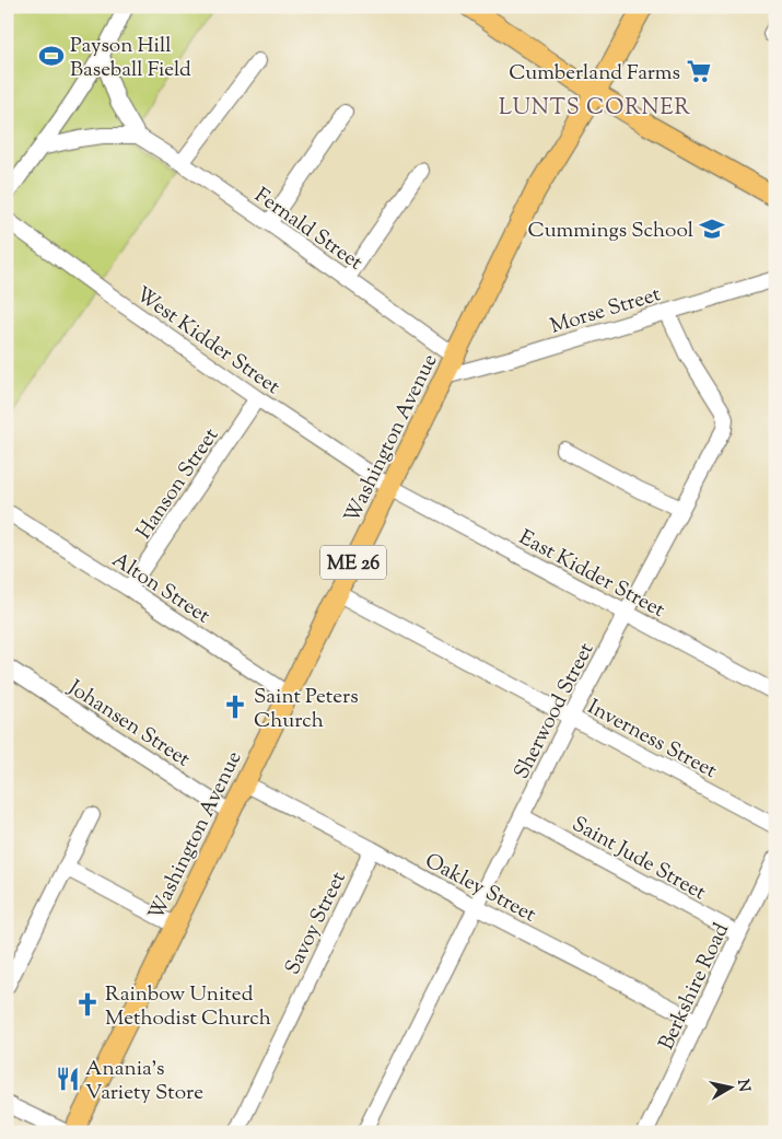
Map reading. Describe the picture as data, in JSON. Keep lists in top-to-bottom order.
{
  "streets": {
    "main road": ["Washington Avenue", "ME 26"],
    "street": [
      "Fernald Street",
      "Morse Street",
      "West Kidder Street",
      "Hanson Street",
      "East Kidder Street",
      "Alton Street",
      "Sherwood Street",
      "Johansen Street",
      "Inverness Street",
      "Saint Jude Street",
      "Oakley Street",
      "Savoy Street",
      "Berkshire Road"
    ]
  },
  "crossings": [
    ["Fernald Street", "Washington Avenue"],
    ["Morse Street", "Washington Avenue"],
    ["Morse Street", "Sherwood Street"],
    ["West Kidder Street", "Washington Avenue"],
    ["West Kidder Street", "Hanson Street"],
    ["West Kidder Street", "East Kidder Street"],
    ["Washington Avenue", "East Kidder Street"],
    ["Washington Avenue", "Alton Street"],
    ["Washington Avenue", "Johansen Street"],
    ["Washington Avenue", "Inverness Street"],
    ["Washington Avenue", "Oakley Street"],
    ["Hanson Street", "Alton Street"],
    ["East Kidder Street", "Sherwood Street"],
    ["Sherwood Street", "Inverness Street"],
    ["Sherwood Street", "Saint Jude Street"],
    ["Sherwood Street", "Oakley Street"],
    ["Saint Jude Street", "Berkshire Road"],
    ["Oakley Street", "Savoy Street"],
    ["Oakley Street", "Berkshire Road"]
  ],
  "districts": ["LUNTS CORNER"],
  "places": {
    "sports": ["Payson Hill Baseball Field"],
    "supermarket": ["Cumberland Farms"],
    "school or university": ["Cummings School"],
    "church": ["Saint Peters Church", "Rainbow United Methodist Church"],
    "restaurant": ["Anania's Variety Store"]
  },
  "north": "right"
}
